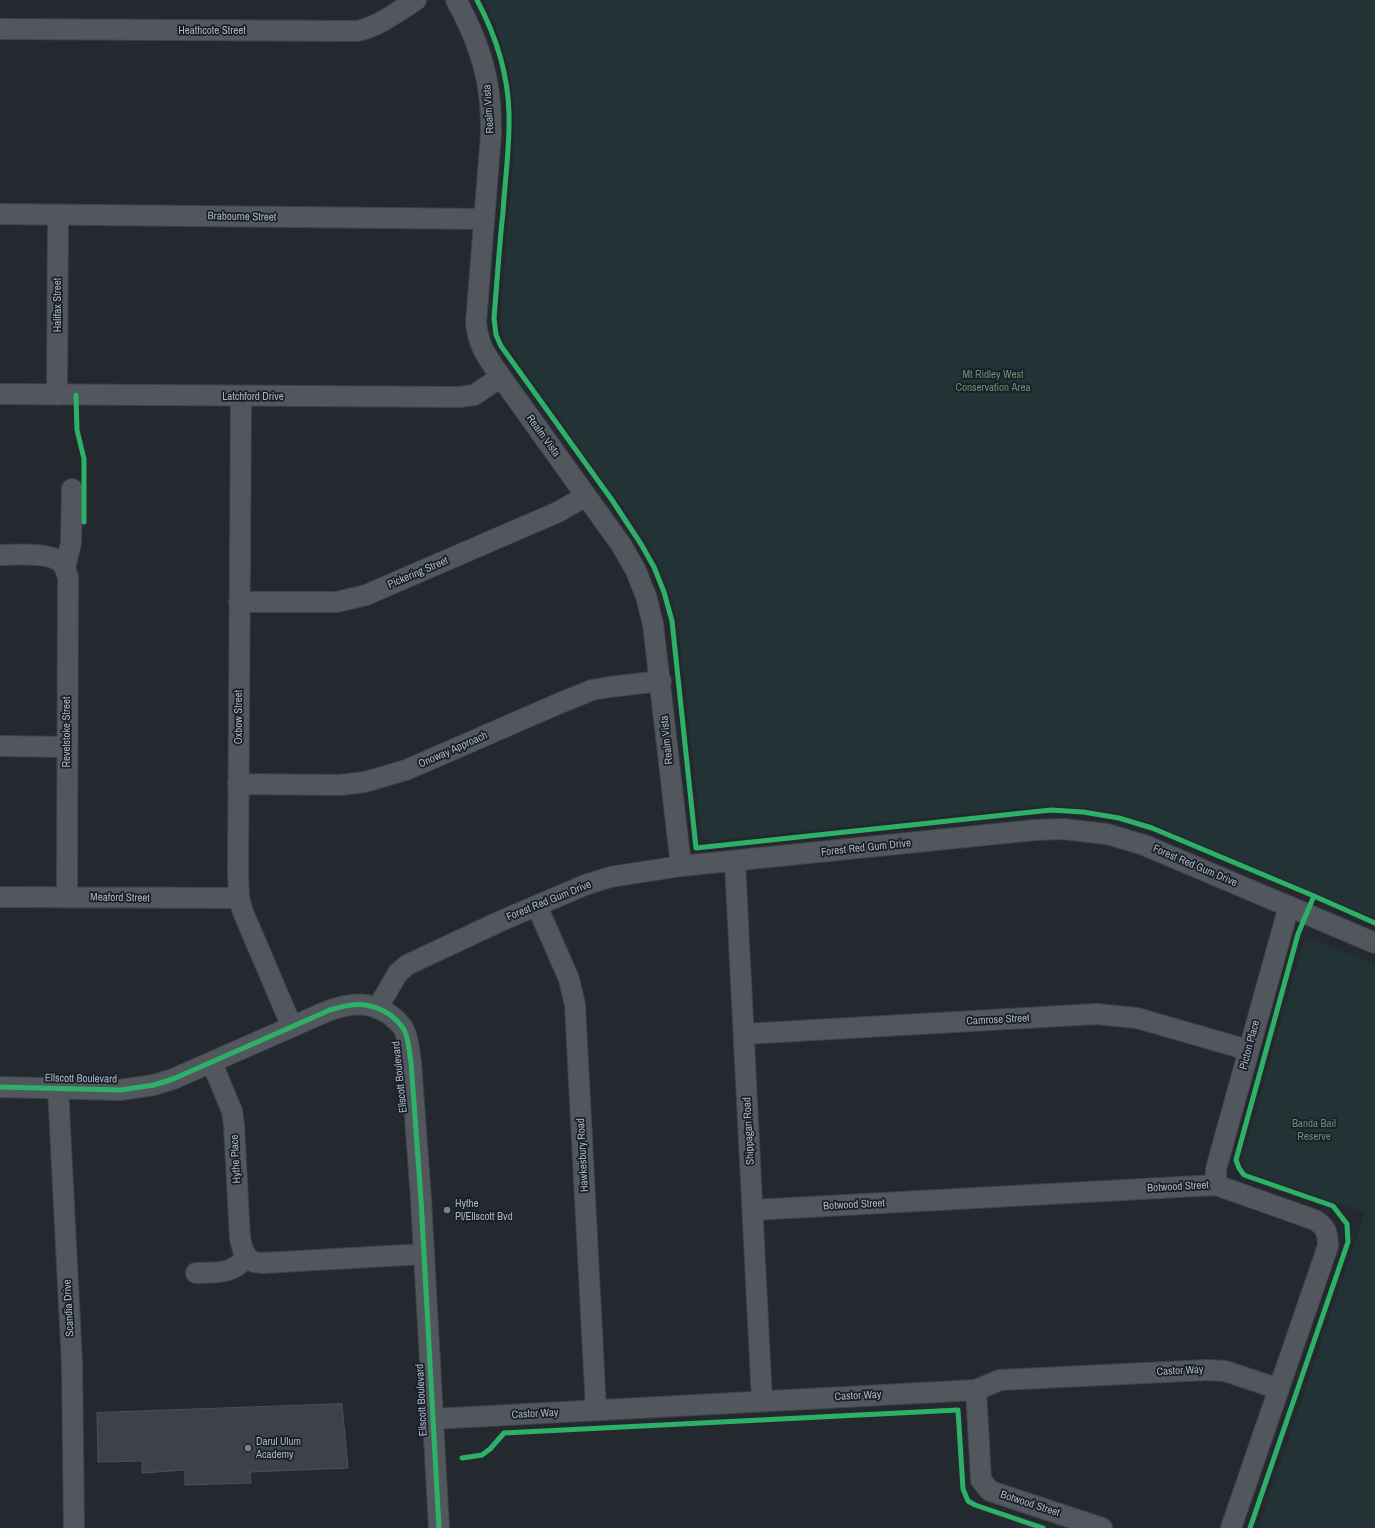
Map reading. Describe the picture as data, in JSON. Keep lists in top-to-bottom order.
{
  "streets": {
    "street": [
      "Heathcote Street",
      "Realm Vista",
      "Brabourne Street",
      "Halifax Street",
      "Latchford Drive",
      "Pickering Street",
      "Oxbow Street",
      "Revelstoke Street",
      "Onoway Approach",
      "Forest Red Gum Drive",
      "Meaford Street",
      "Camrose Street",
      "Picton Place",
      "Ellscott Boulevard",
      "Shippagan Road",
      "Hawkesbury Road",
      "Hythe Place",
      "Botwood Street",
      "Scandia Drive",
      "Castor Way"
    ]
  },
  "crossings": [
    ["Realm Vista", "Brabourne Street"],
    ["Realm Vista", "Latchford Drive"],
    ["Realm Vista", "Pickering Street"],
    ["Realm Vista", "Onoway Approach"],
    ["Realm Vista", "Forest Red Gum Drive"],
    ["Brabourne Street", "Halifax Street"],
    ["Halifax Street", "Latchford Drive"],
    ["Latchford Drive", "Oxbow Street"],
    ["Pickering Street", "Oxbow Street"],
    ["Oxbow Street", "Onoway Approach"],
    ["Oxbow Street", "Meaford Street"],
    ["Oxbow Street", "Ellscott Boulevard"],
    ["Revelstoke Street", "Meaford Street"],
    ["Forest Red Gum Drive", "Picton Place"],
    ["Forest Red Gum Drive", "Ellscott Boulevard"],
    ["Forest Red Gum Drive", "Shippagan Road"],
    ["Forest Red Gum Drive", "Hawkesbury Road"],
    ["Camrose Street", "Picton Place"],
    ["Camrose Street", "Shippagan Road"],
    ["Picton Place", "Botwood Street"],
    ["Ellscott Boulevard", "Hythe Place"],
    ["Ellscott Boulevard", "Scandia Drive"],
    ["Ellscott Boulevard", "Castor Way"],
    ["Shippagan Road", "Botwood Street"],
    ["Shippagan Road", "Castor Way"],
    ["Hawkesbury Road", "Castor Way"],
    ["Botwood Street", "Castor Way"]
  ],
  "parks": ["Mt Ridley West Conservation Area", "Banda Bail Reserve"],
  "places": ["Hythe Pl/Ellscott Bvd", "Darul Ulum Academy"]
}
